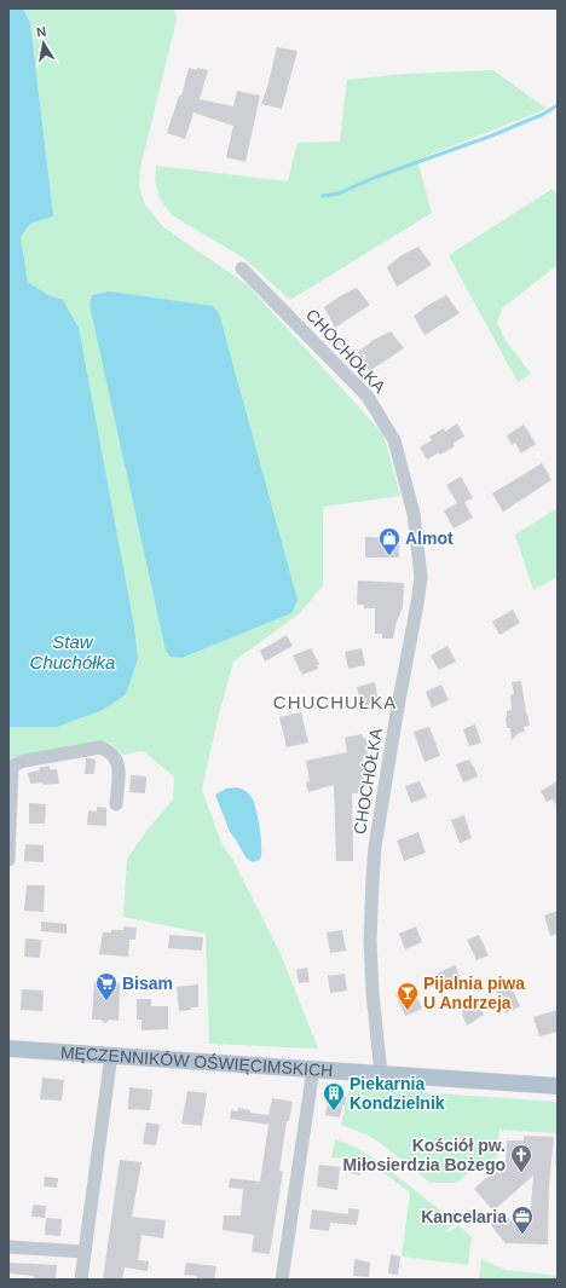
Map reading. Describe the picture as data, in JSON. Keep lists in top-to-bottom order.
{
  "streets": {
    "main road": ["MĘCZENNIKÓW OŚWIĘCIMSKICH"],
    "street": ["CHOCHÓŁKA"]
  },
  "crossings": [
    ["CHOCHÓŁKA", "MĘCZENNIKÓW OŚWIĘCIMSKICH"]
  ],
  "districts": ["CHUCHUŁKA"],
  "water": ["Staw Chuchółka"],
  "places": {
    "shop": ["Almot"],
    "supermarket": ["Bisam"],
    "bar": ["Pijalnia piwa U Andrzeja"],
    "building": ["Piekarnia Kondzielnik"],
    "church": ["Kościół pw. Miłosierdzia Bożego"],
    "office": ["Kancelaria"]
  },
  "north": "top"
}
